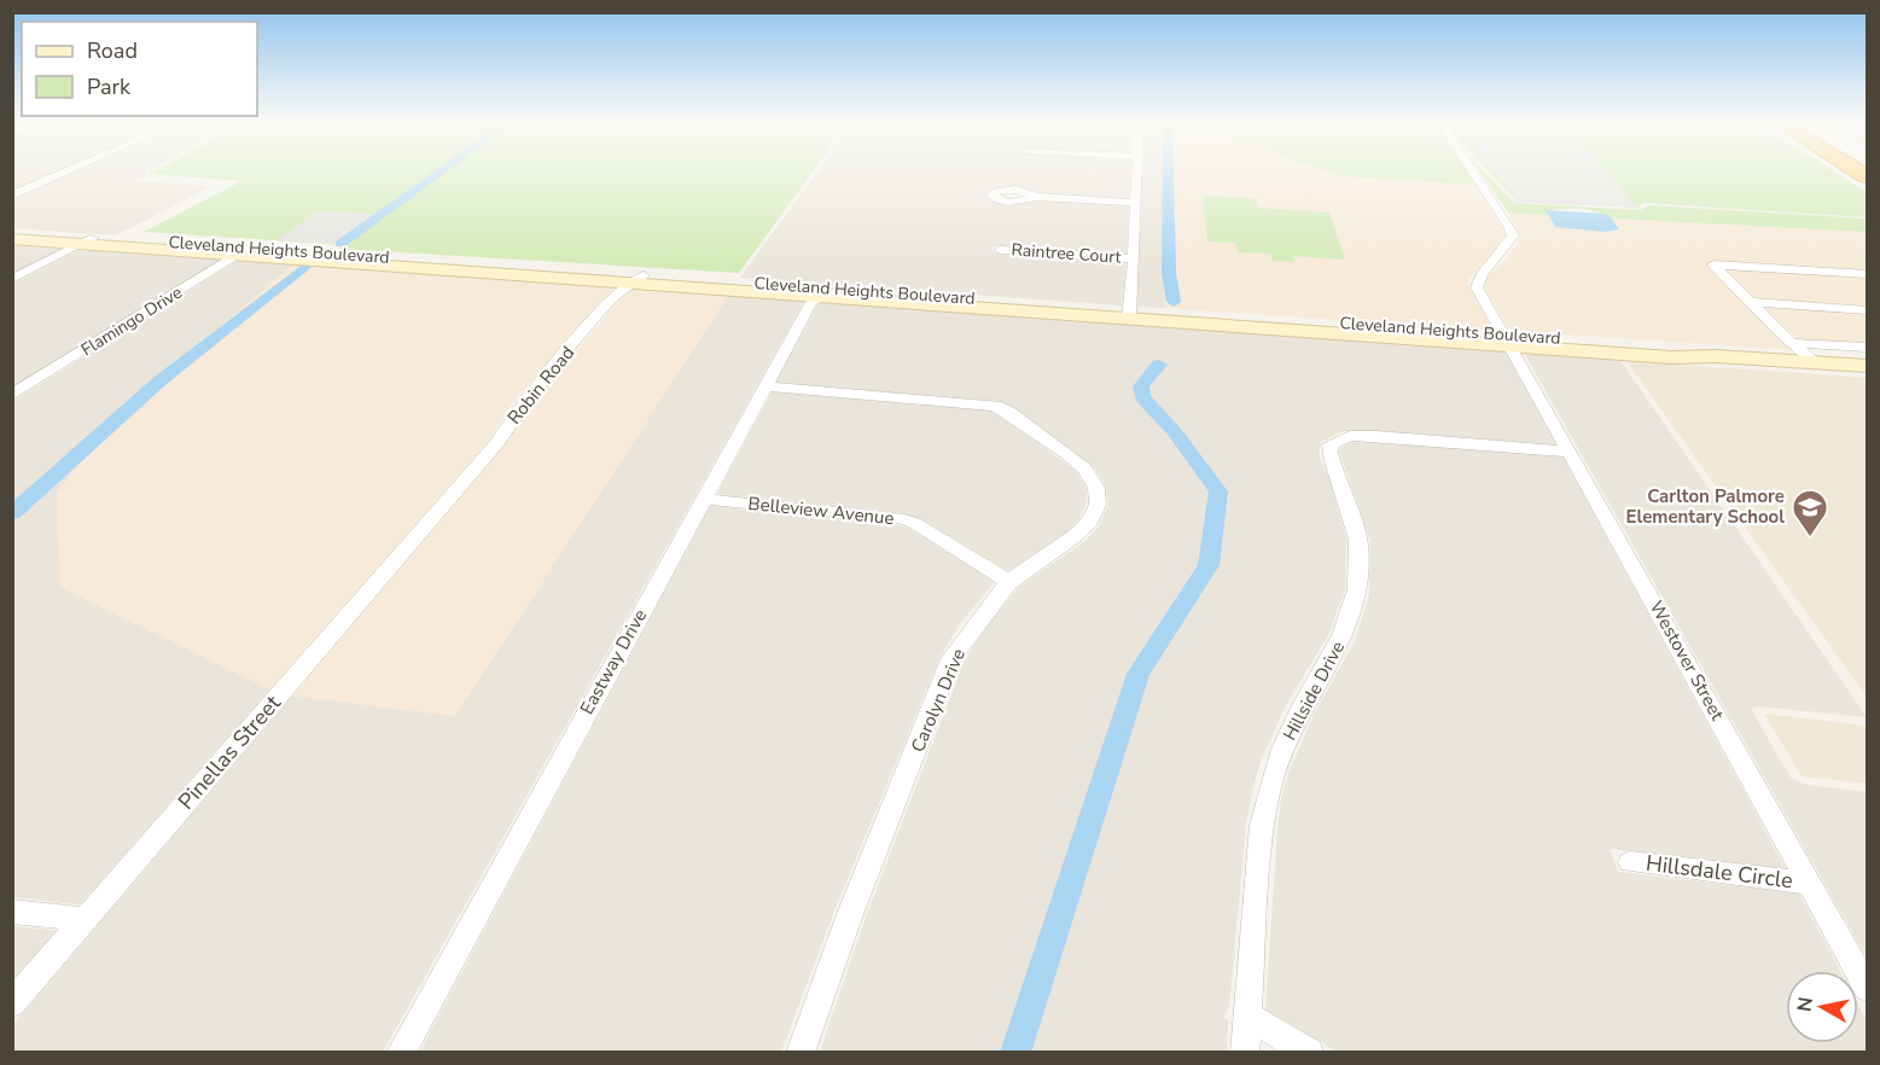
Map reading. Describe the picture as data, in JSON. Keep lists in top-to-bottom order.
{
  "streets": {
    "street": [
      "Cleveland Heights Boulevard",
      "Raintree Court",
      "Flamingo Drive",
      "Robin Road",
      "Belleview Avenue",
      "Westover Street",
      "Eastway Drive",
      "Hillside Drive",
      "Carolyn Drive",
      "Pinellas Street",
      "Hillsdale Circle"
    ]
  },
  "crossings": [
    ["Cleveland Heights Boulevard", "Flamingo Drive"],
    ["Cleveland Heights Boulevard", "Robin Road"],
    ["Cleveland Heights Boulevard", "Westover Street"],
    ["Cleveland Heights Boulevard", "Eastway Drive"],
    ["Robin Road", "Pinellas Street"],
    ["Belleview Avenue", "Eastway Drive"],
    ["Belleview Avenue", "Carolyn Drive"],
    ["Westover Street", "Hillside Drive"],
    ["Westover Street", "Hillsdale Circle"],
    ["Eastway Drive", "Carolyn Drive"]
  ],
  "places": {
    "school or university": ["Carlton Palmore Elementary School"]
  },
  "legend": ["Road", "Park"],
  "north": "left"
}
